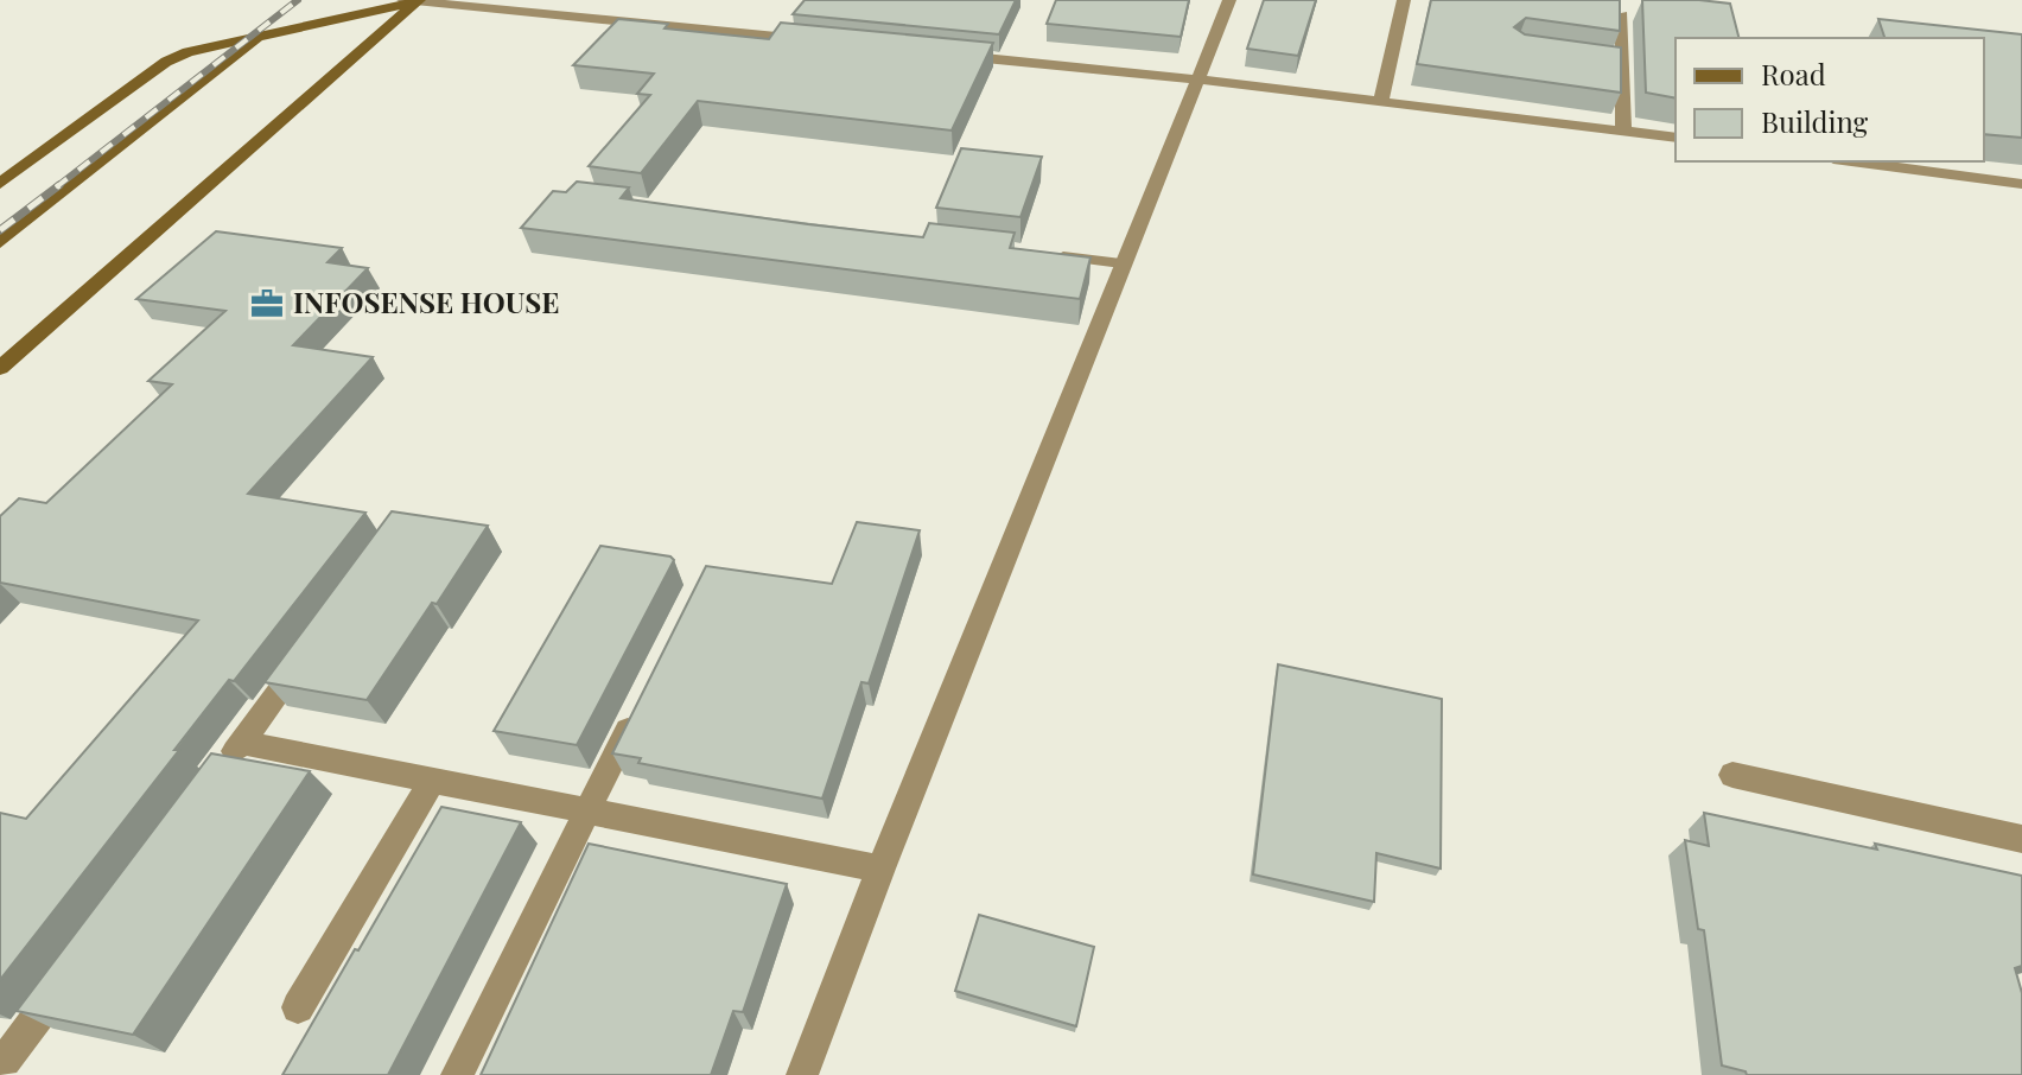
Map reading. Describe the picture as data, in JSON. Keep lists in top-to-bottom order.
{
  "places": {
    "office": ["INFOSENSE HOUSE"]
  },
  "legend": ["Road", "Building"]
}
